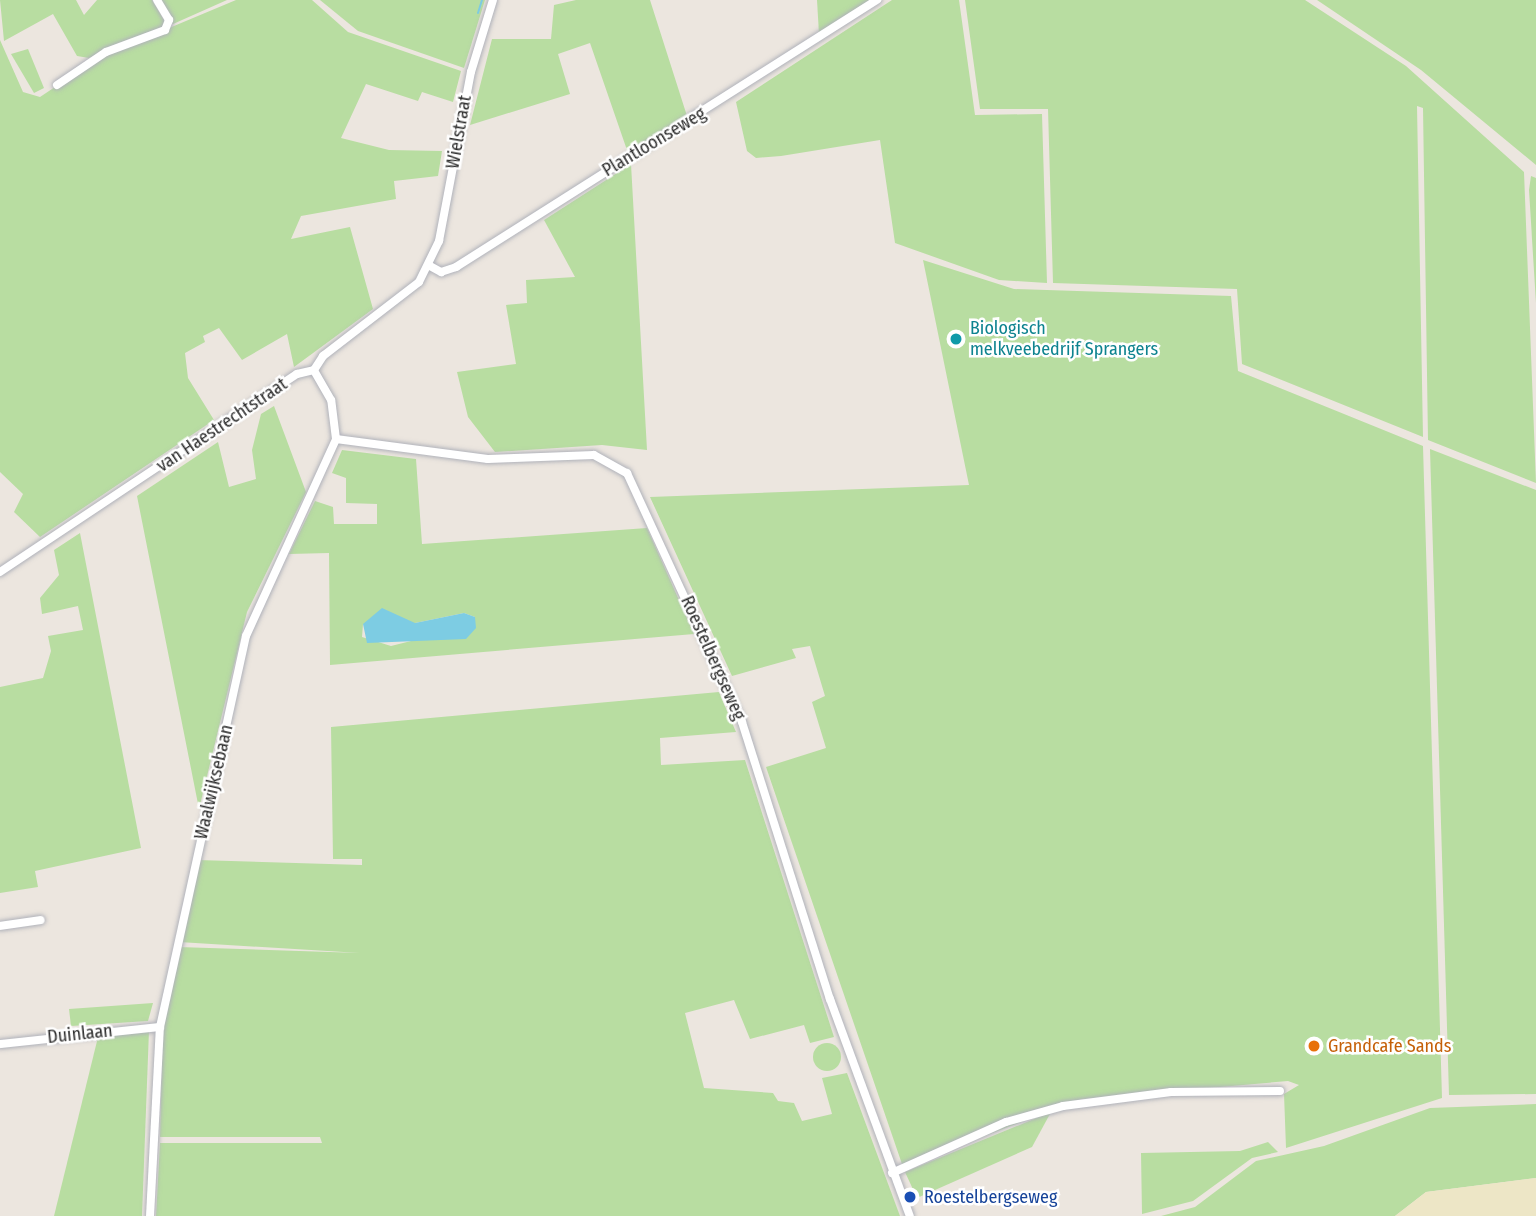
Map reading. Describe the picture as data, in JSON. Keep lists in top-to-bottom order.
{
  "streets": {
    "street": [
      "Wielstraat",
      "Plantloonseweg",
      "van Haestrechtstraat",
      "Roestelbergseweg",
      "Waalwijksebaan",
      "Duinlaan"
    ]
  },
  "crossings": [
    ["Wielstraat", "Plantloonseweg"],
    ["Wielstraat", "van Haestrechtstraat"],
    ["Plantloonseweg", "van Haestrechtstraat"],
    ["Roestelbergseweg", "Waalwijksebaan"],
    ["Waalwijksebaan", "Duinlaan"]
  ],
  "places": ["Biologisch melkveebedrijf Sprangers", "Grandcafe Sands", "Roestelbergseweg"]
}
